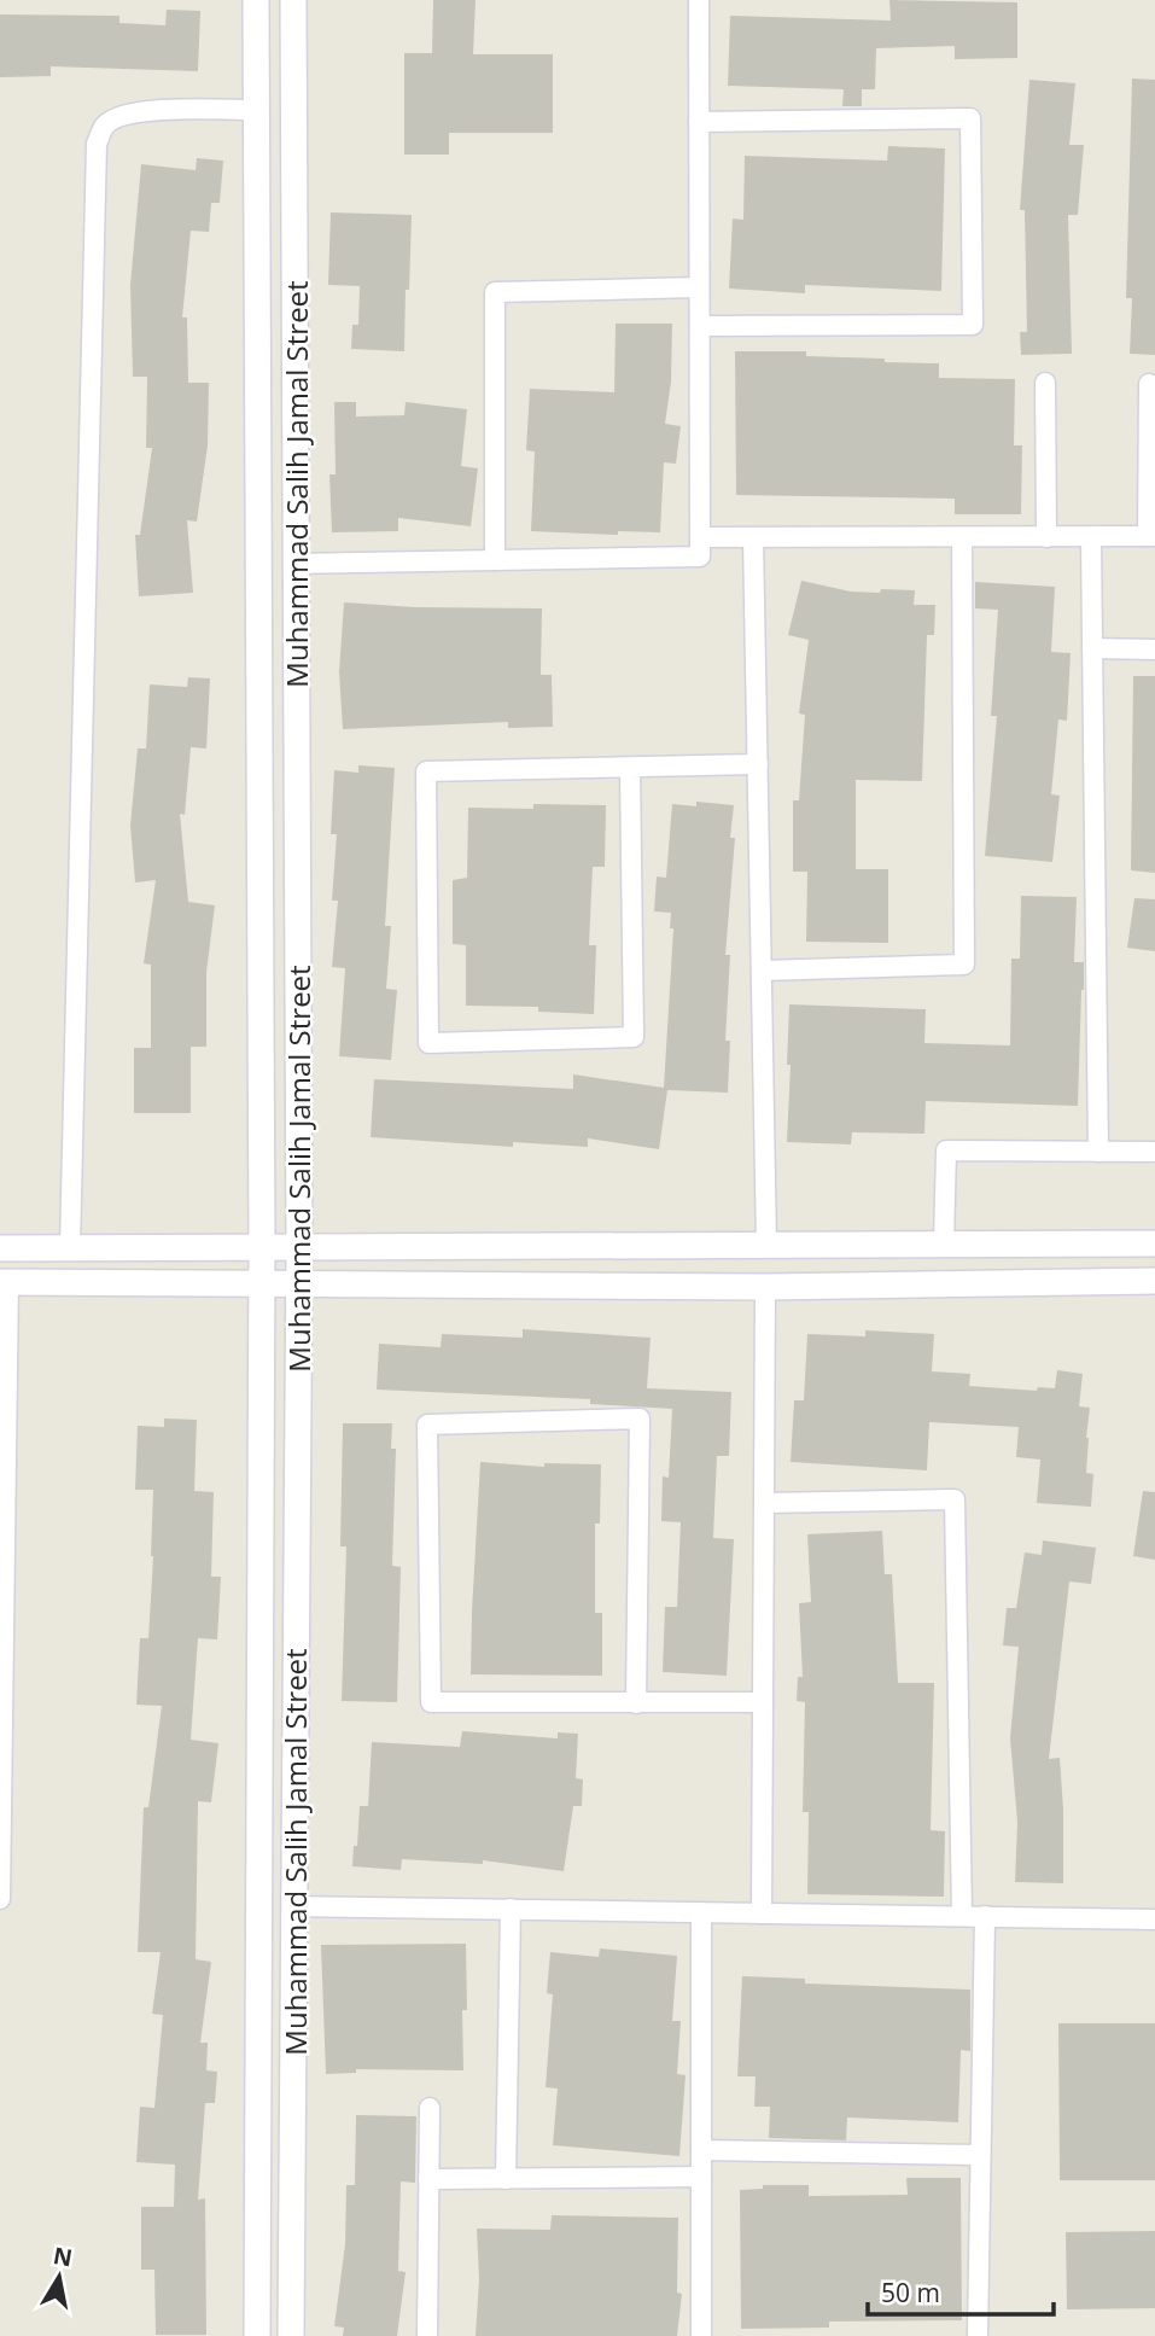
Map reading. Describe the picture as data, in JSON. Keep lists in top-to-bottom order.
{
  "streets": {
    "street": ["Muhammad Salih Jamal Street"]
  },
  "scale_bar": "50 m",
  "north": "top"
}
